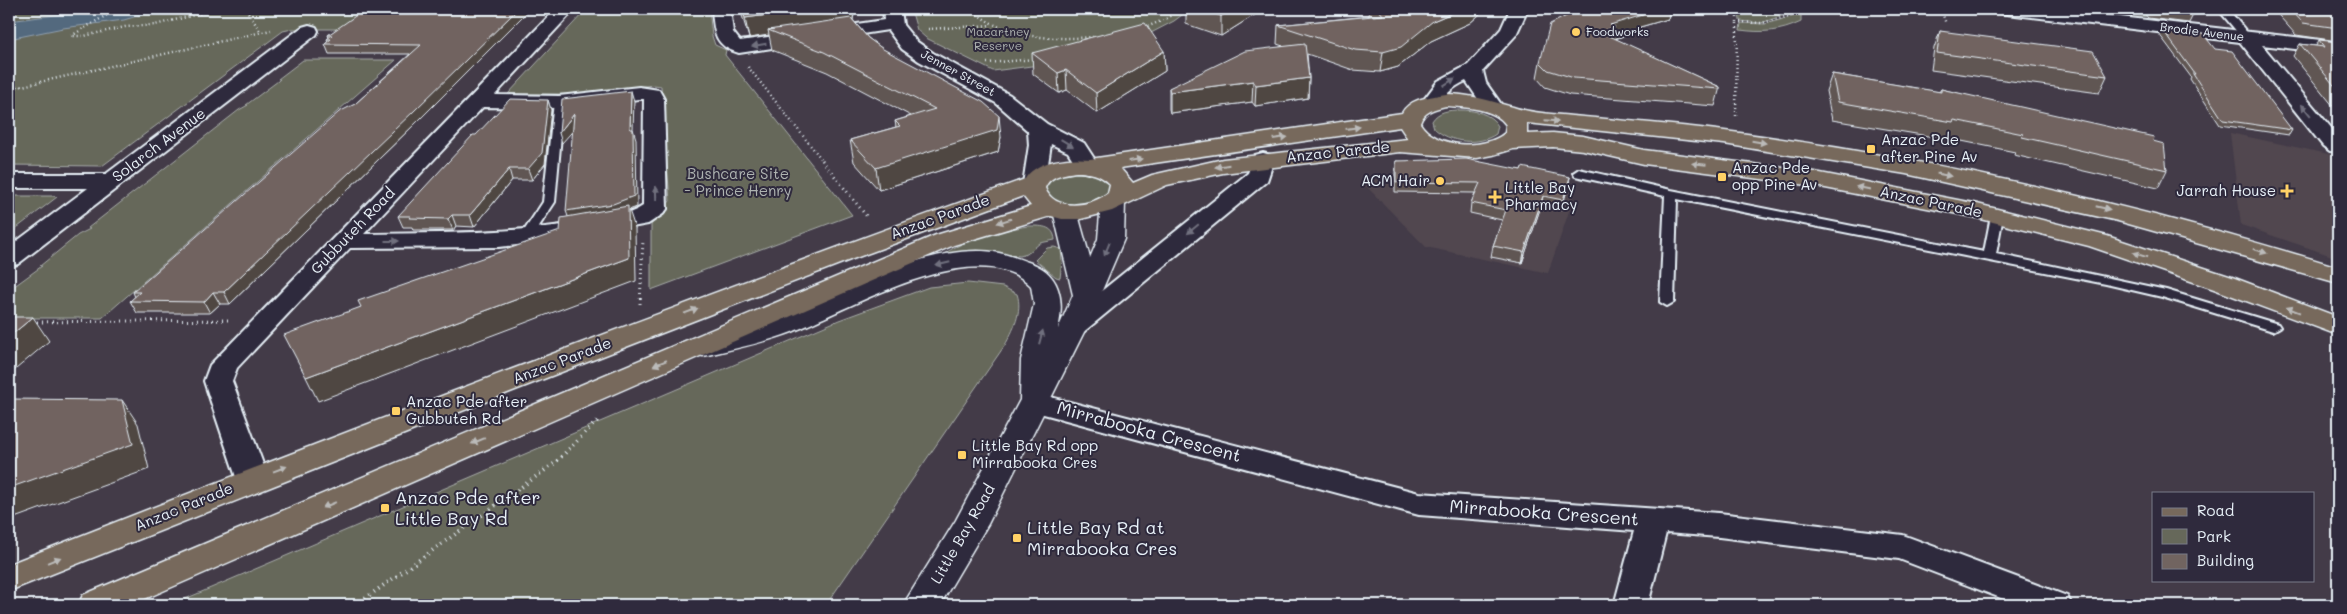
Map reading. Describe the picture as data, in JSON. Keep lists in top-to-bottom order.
{
  "streets": {
    "main road": ["Anzac Parade"],
    "street": [
      "Brodie Avenue",
      "Jenner Street",
      "Solarch Avenue",
      "Gubbuteh Road",
      "Mirrabooka Crescent",
      "Little Bay Road"
    ]
  },
  "crossings": [
    ["Jenner Street", "Anzac Parade"],
    ["Anzac Parade", "Gubbuteh Road"],
    ["Anzac Parade", "Little Bay Road"],
    ["Mirrabooka Crescent", "Little Bay Road"]
  ],
  "one_way": ["Little Bay Road"],
  "parks": ["Macartney Reserve", "Bushcare Site - Prince Henry"],
  "places": {
    "other": ["Foodworks", "ACM Hair"],
    "transit": [
      "Anzac Pde after Pine Av",
      "Anzac Pde opp Pine Av",
      "Anzac Pde after Gubbuteh Rd",
      "Little Bay Rd opp Mirrabooka Cres",
      "Anzac Pde after Little Bay Rd",
      "Little Bay Rd at Mirrabooka Cres"
    ],
    "health": ["Jarrah House", "Little Bay Pharmacy"]
  },
  "legend": ["Road", "Park", "Building"]
}
